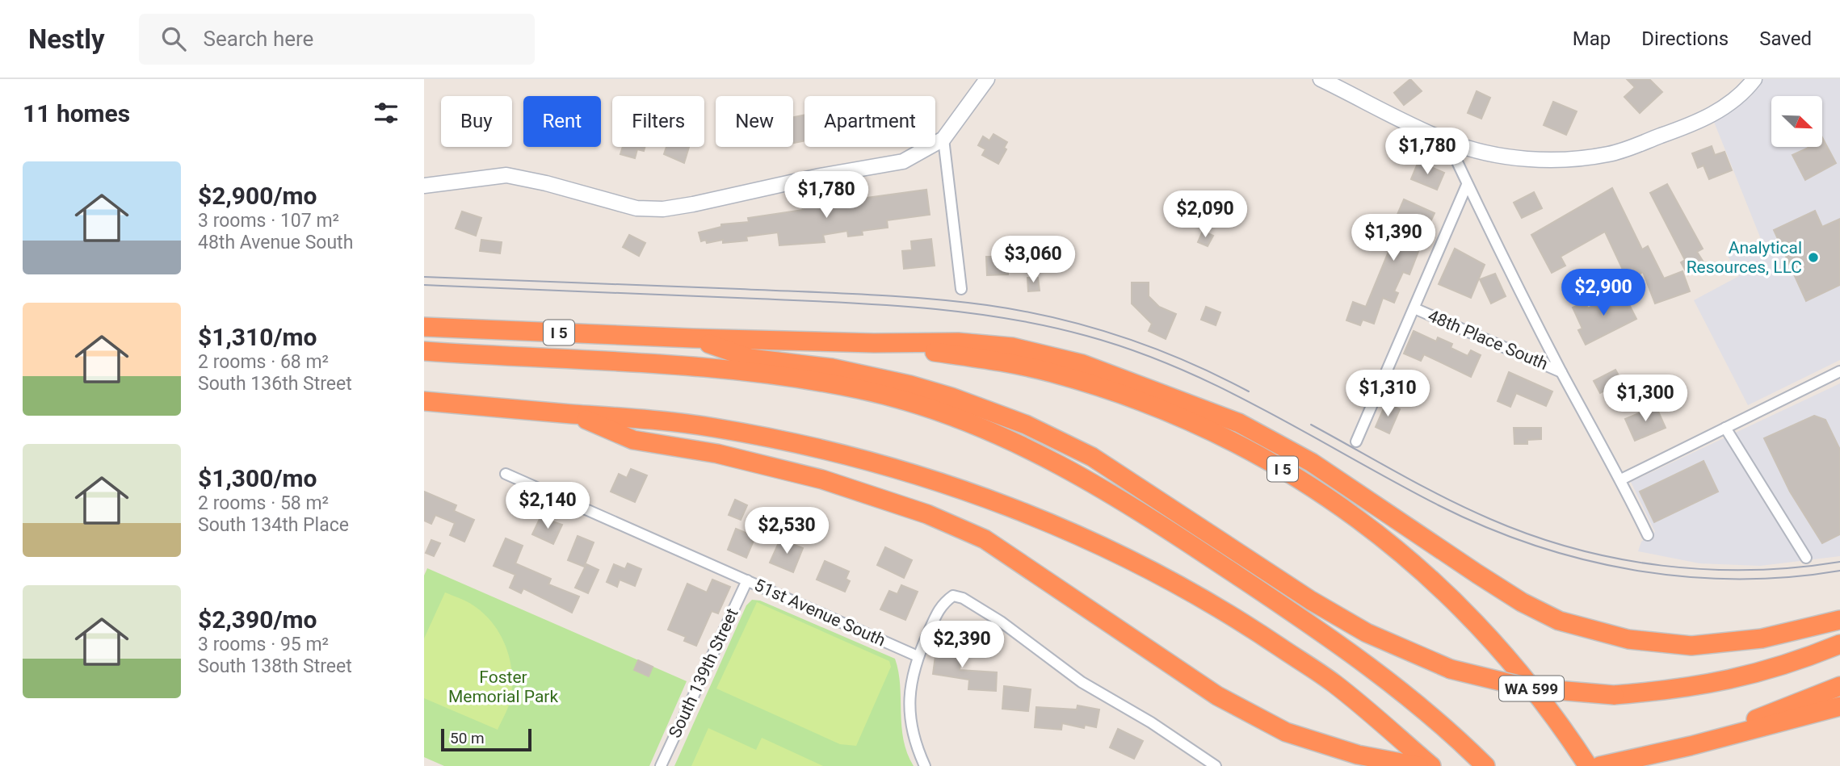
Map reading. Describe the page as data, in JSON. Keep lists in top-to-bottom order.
{
  "streets": {
    "highway": ["I 5", "WA 599"],
    "street": ["48th Place South", "51st Avenue South", "South 139th Street"]
  },
  "crossings": [
    ["I 5", "WA 599"],
    ["51st Avenue South", "South 139th Street"]
  ],
  "parks": ["Foster Memorial Park"],
  "places": ["Analytical Resources, LLC"],
  "scale_bar": "50 m",
  "north": "bottom right",
  "page": {
    "header": "Nestly",
    "search": "Search here",
    "nav": ["Map", "Directions", "Saved"],
    "heading": "11 homes",
    "chip": [
      "Buy",
      "Rent",
      "Filters",
      "New",
      "Apartment"
    ],
    "price": [
      "$1,780",
      "$1,780",
      "$2,090",
      "$1,390",
      "$3,060",
      "$2,900",
      "$1,310",
      "$1,300",
      "$2,140",
      "$2,530",
      "$2,390"
    ],
    "list": [
      {
        "name": "$2,900/mo",
        "note": "3 rooms · 107 m² · 48th Avenue South"
      },
      {
        "name": "$1,310/mo",
        "note": "2 rooms · 68 m² · South 136th Street"
      },
      {
        "name": "$1,300/mo",
        "note": "2 rooms · 58 m² · South 134th Place"
      },
      {
        "name": "$2,390/mo",
        "note": "3 rooms · 95 m² · South 138th Street"
      }
    ],
    "scale": "50 m"
  }
}
